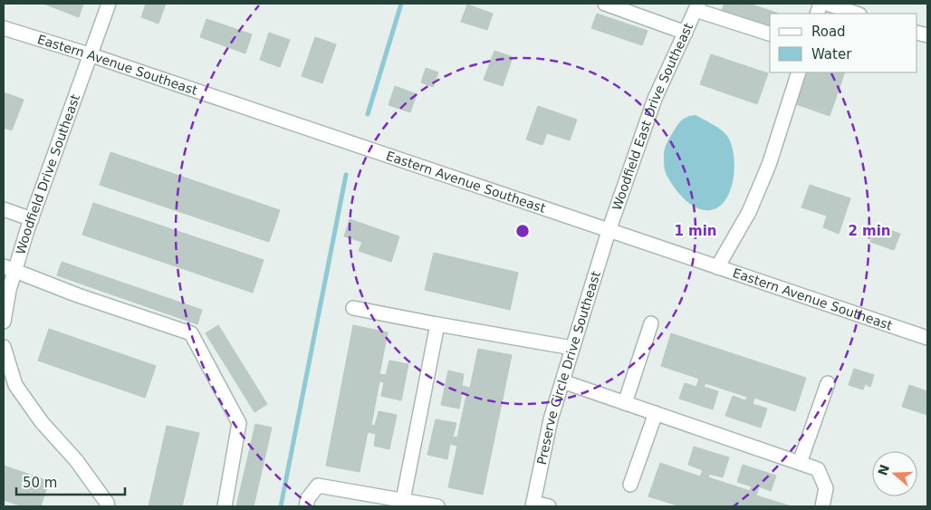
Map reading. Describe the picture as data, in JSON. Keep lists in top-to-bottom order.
{
  "streets": {
    "street": [
      "Eastern Avenue Southeast",
      "Woodfield East Drive Southeast",
      "Woodfield Drive Southeast",
      "Preserve Circle Drive Southeast"
    ]
  },
  "crossings": [
    ["Eastern Avenue Southeast", "Woodfield East Drive Southeast"],
    ["Eastern Avenue Southeast", "Woodfield Drive Southeast"],
    ["Eastern Avenue Southeast", "Preserve Circle Drive Southeast"],
    ["Woodfield East Drive Southeast", "Preserve Circle Drive Southeast"]
  ],
  "legend": ["Road", "Water"],
  "scale_bar": "50 m",
  "north": "left",
  "rings": ["1 min", "2 min"]
}
